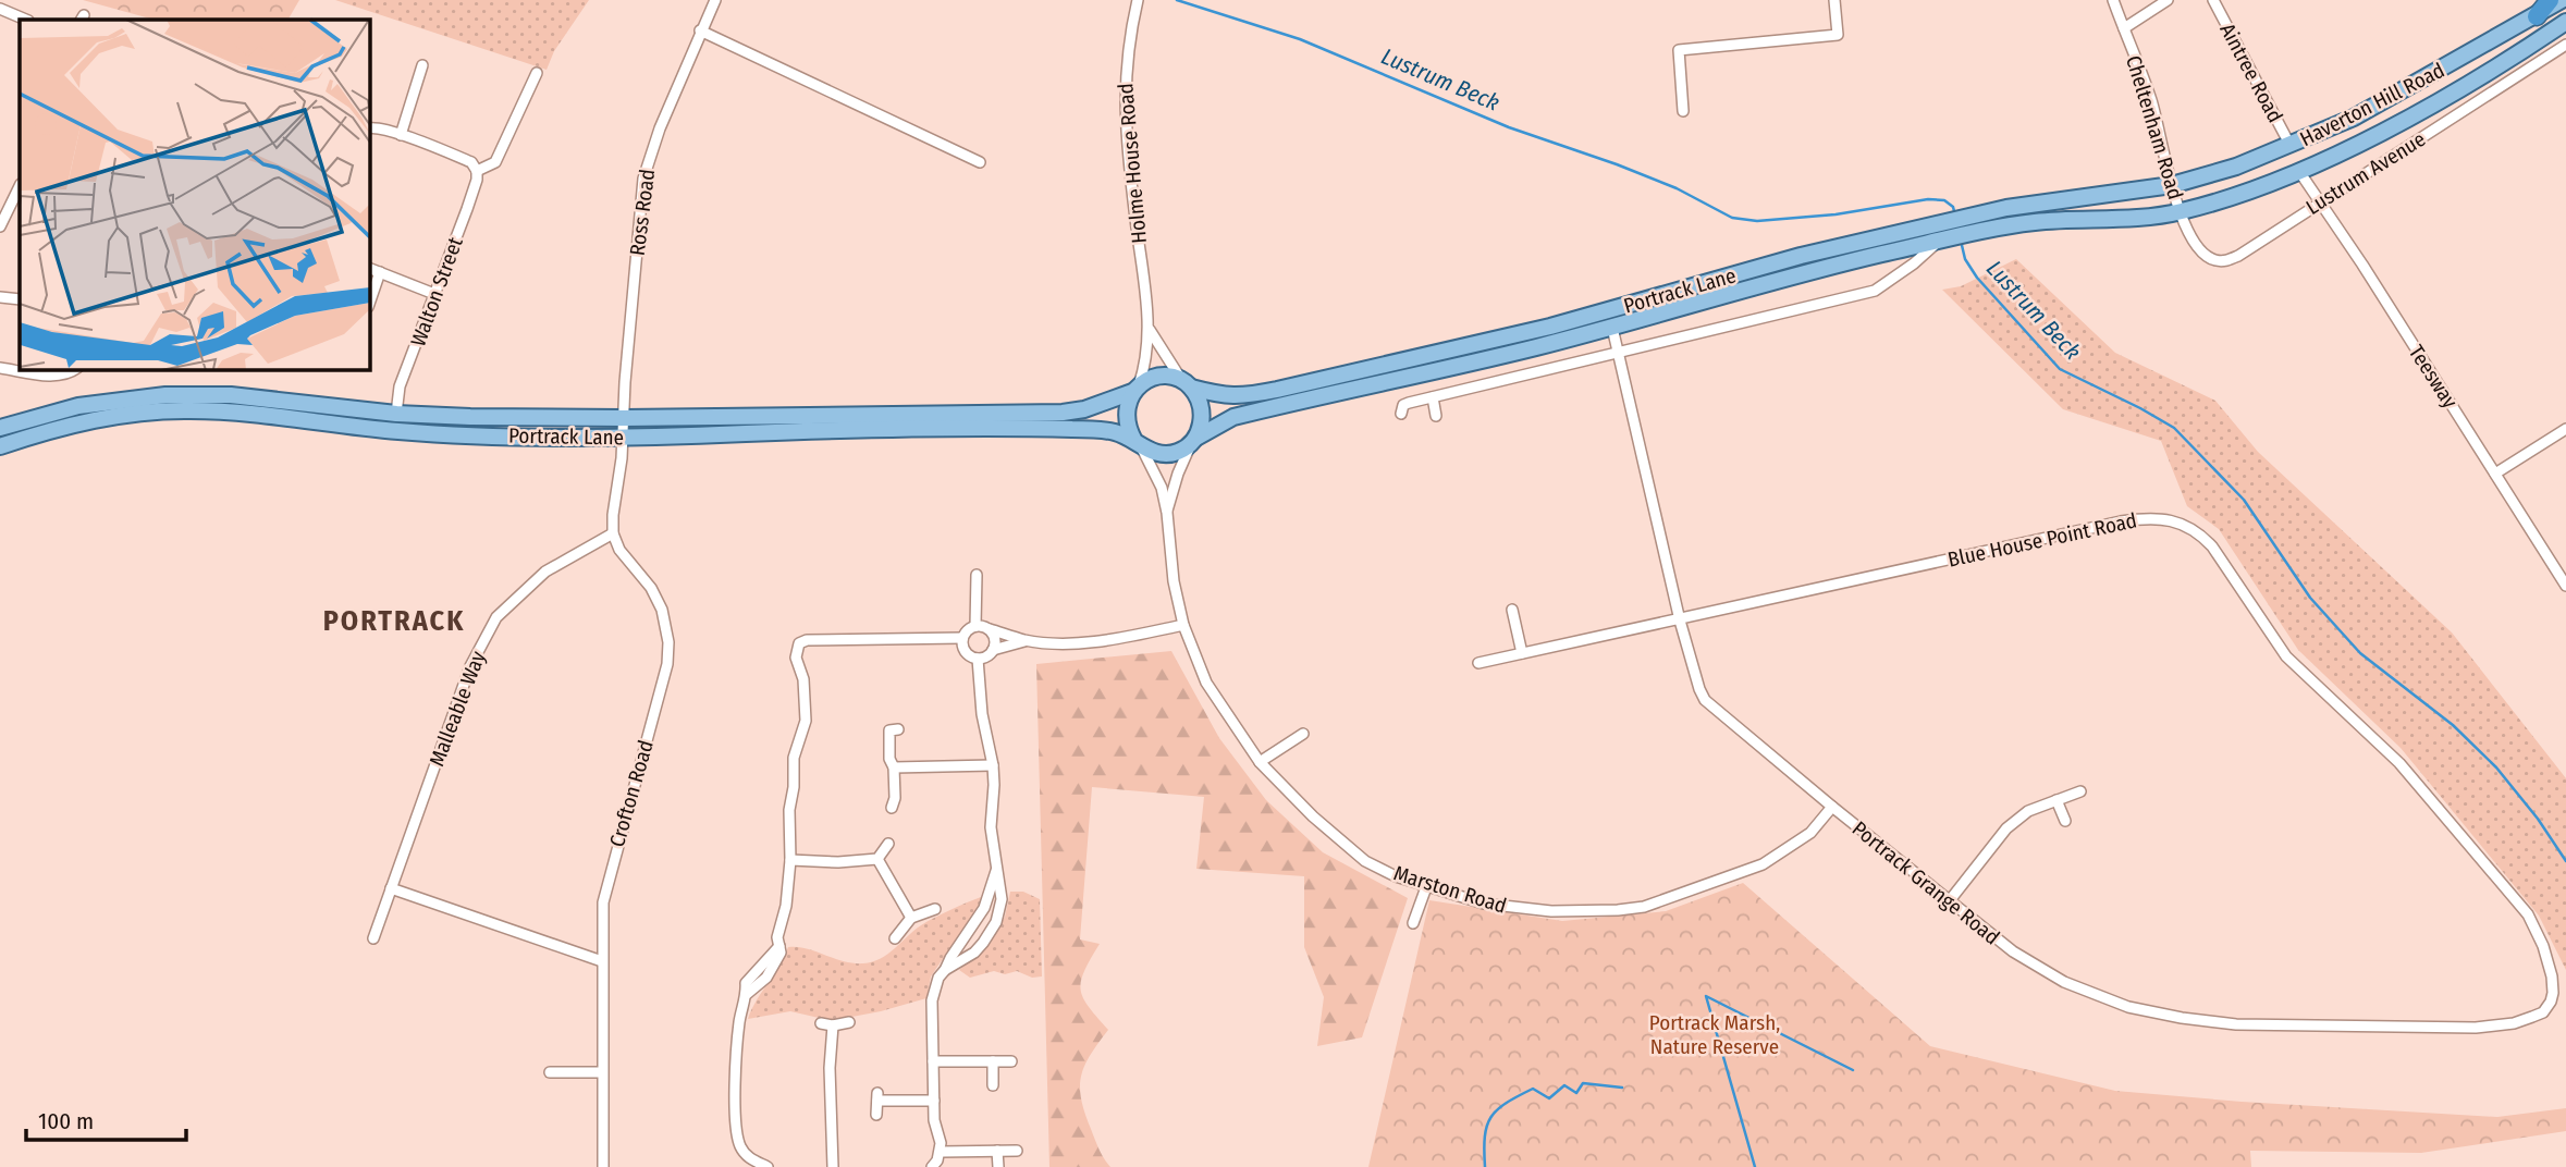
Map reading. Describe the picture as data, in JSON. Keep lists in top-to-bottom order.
{
  "streets": {
    "main road": ["Haverton Hill Road", "Portrack Lane"],
    "street": [
      "Aintree Road",
      "Cheltenham Road",
      "Holme House Road",
      "Lustrum Avenue",
      "Ross Road",
      "Walton Street",
      "Teesway",
      "Blue House Point Road",
      "Malleable Way",
      "Crofton Road",
      "Portrack Grange Road",
      "Marston Road"
    ]
  },
  "crossings": [
    ["Aintree Road", "Haverton Hill Road"],
    ["Haverton Hill Road", "Cheltenham Road"],
    ["Haverton Hill Road", "Lustrum Avenue"],
    ["Haverton Hill Road", "Portrack Lane"],
    ["Haverton Hill Road", "Teesway"],
    ["Cheltenham Road", "Lustrum Avenue"],
    ["Cheltenham Road", "Portrack Lane"],
    ["Holme House Road", "Portrack Lane"],
    ["Holme House Road", "Marston Road"],
    ["Lustrum Avenue", "Portrack Lane"],
    ["Lustrum Avenue", "Teesway"],
    ["Ross Road", "Portrack Lane"],
    ["Portrack Lane", "Walton Street"],
    ["Portrack Lane", "Portrack Grange Road"],
    ["Portrack Lane", "Marston Road"],
    ["Blue House Point Road", "Portrack Grange Road"],
    ["Malleable Way", "Crofton Road"],
    ["Portrack Grange Road", "Marston Road"]
  ],
  "districts": ["PORTRACK"],
  "water": ["Lustrum Beck"],
  "parks": ["Portrack Marsh, Nature Reserve"],
  "scale_bar": "100 m"
}
